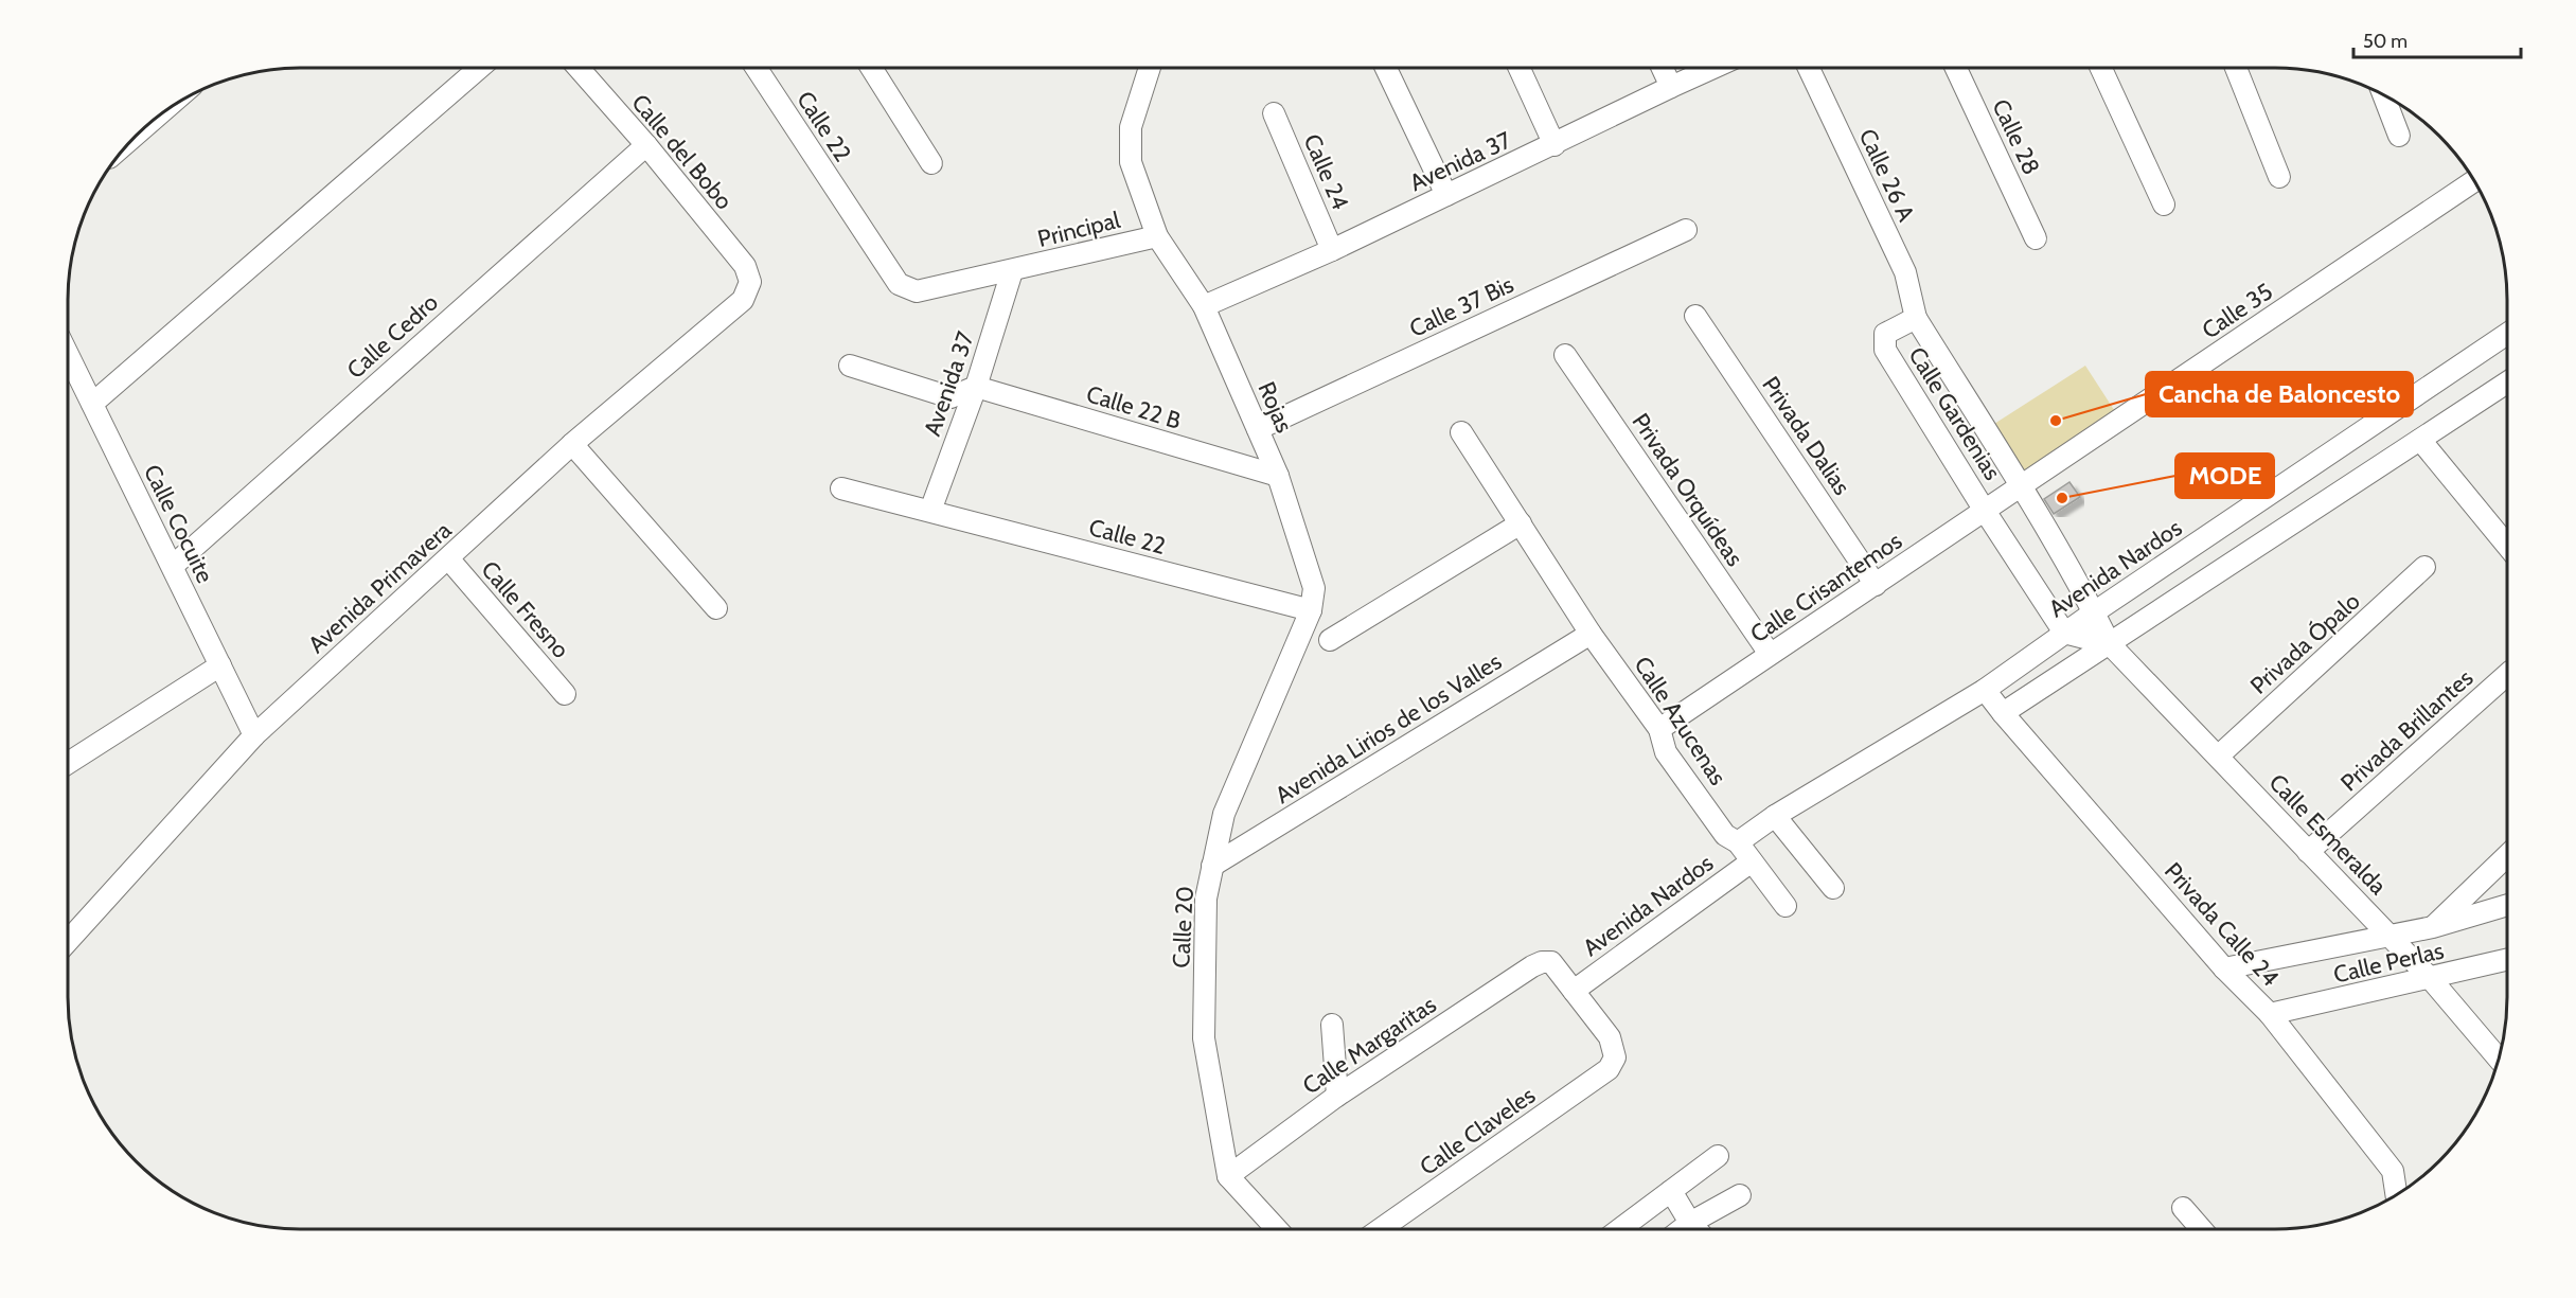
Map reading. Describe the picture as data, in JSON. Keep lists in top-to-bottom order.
{
  "streets": {
    "street": [
      "Calle 22",
      "Calle 28",
      "Calle del Bobo",
      "Avenida 37",
      "Calle 24",
      "Calle 26 A",
      "Principal",
      "Calle 37 Bis",
      "Calle 35",
      "Calle Cedro",
      "Calle 22 B",
      "Rojas",
      "Calle Gardenias",
      "Privada Dalias",
      "Privada Orquídeas",
      "Calle Cocuite",
      "Avenida Nardos",
      "Avenida Primavera",
      "Calle Crisantemos",
      "Calle Fresno",
      "Privada Ópalo",
      "Calle Azucenas",
      "Avenida Lirios de los Valles",
      "Privada Brillantes",
      "Calle Esmeralda",
      "Privada Calle 24",
      "Calle 20",
      "Calle Perlas",
      "Calle Margaritas",
      "Calle Claveles"
    ]
  },
  "crossings": [
    ["Calle 22", "Avenida 37"],
    ["Calle 22", "Principal"],
    ["Calle 22", "Rojas"],
    ["Calle 22", "Calle 20"],
    ["Calle del Bobo", "Calle Cedro"],
    ["Calle del Bobo", "Avenida Primavera"],
    ["Avenida 37", "Calle 24"],
    ["Avenida 37", "Principal"],
    ["Avenida 37", "Calle 22 B"],
    ["Avenida 37", "Rojas"],
    ["Calle 26 A", "Calle Gardenias"],
    ["Principal", "Rojas"],
    ["Calle 37 Bis", "Rojas"],
    ["Calle 35", "Calle Gardenias"],
    ["Calle 35", "Calle Crisantemos"],
    ["Calle Cedro", "Calle Cocuite"],
    ["Calle 22 B", "Rojas"],
    ["Rojas", "Calle 20"],
    ["Calle Gardenias", "Avenida Nardos"],
    ["Calle Gardenias", "Calle Crisantemos"],
    ["Calle Gardenias", "Calle Esmeralda"],
    ["Privada Dalias", "Calle Crisantemos"],
    ["Privada Orquídeas", "Calle Crisantemos"],
    ["Calle Cocuite", "Avenida Primavera"],
    ["Avenida Nardos", "Calle Azucenas"],
    ["Avenida Nardos", "Privada Calle 24"],
    ["Avenida Nardos", "Calle Margaritas"],
    ["Avenida Nardos", "Calle Claveles"],
    ["Avenida Primavera", "Calle Fresno"],
    ["Calle Crisantemos", "Calle Azucenas"],
    ["Privada Ópalo", "Calle Esmeralda"],
    ["Calle Azucenas", "Avenida Lirios de los Valles"],
    ["Avenida Lirios de los Valles", "Calle 20"],
    ["Privada Brillantes", "Calle Esmeralda"],
    ["Calle Esmeralda", "Calle Perlas"],
    ["Privada Calle 24", "Calle Perlas"],
    ["Calle 20", "Calle Margaritas"],
    ["Calle Margaritas", "Calle Claveles"]
  ],
  "places": ["Cancha de Baloncesto", "MODE"],
  "scale_bar": "50 m"
}
